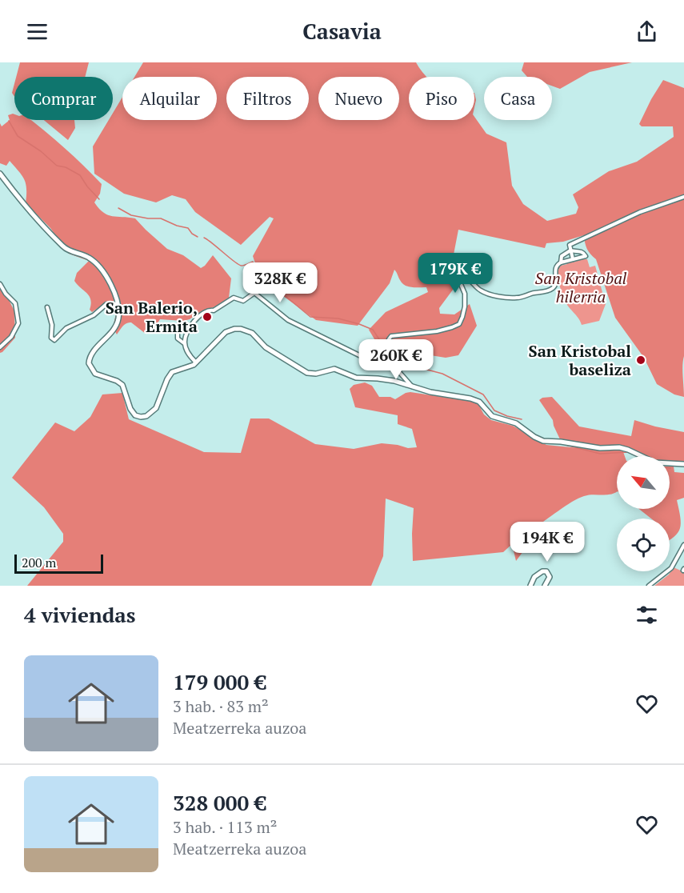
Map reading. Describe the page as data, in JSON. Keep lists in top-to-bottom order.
{
  "parks": ["San Kristobal hilerria"],
  "places": ["San Balerio, Ermita", "San Kristobal baseliza"],
  "scale_bar": "200 m",
  "north": "top left",
  "page": {
    "header": "Casavia",
    "chip": [
      "Comprar",
      "Alquilar",
      "Filtros",
      "Nuevo",
      "Piso",
      "Casa"
    ],
    "price": [
      "179K €",
      "328K €",
      "260K €",
      "194K €"
    ],
    "scale": "200 m",
    "heading": "4 viviendas",
    "list": [
      {
        "name": "179 000 €",
        "note": "3 hab. · 83 m² · Meatzerreka auzoa"
      },
      {
        "name": "328 000 €",
        "note": "3 hab. · 113 m² · Meatzerreka auzoa"
      }
    ]
  }
}
